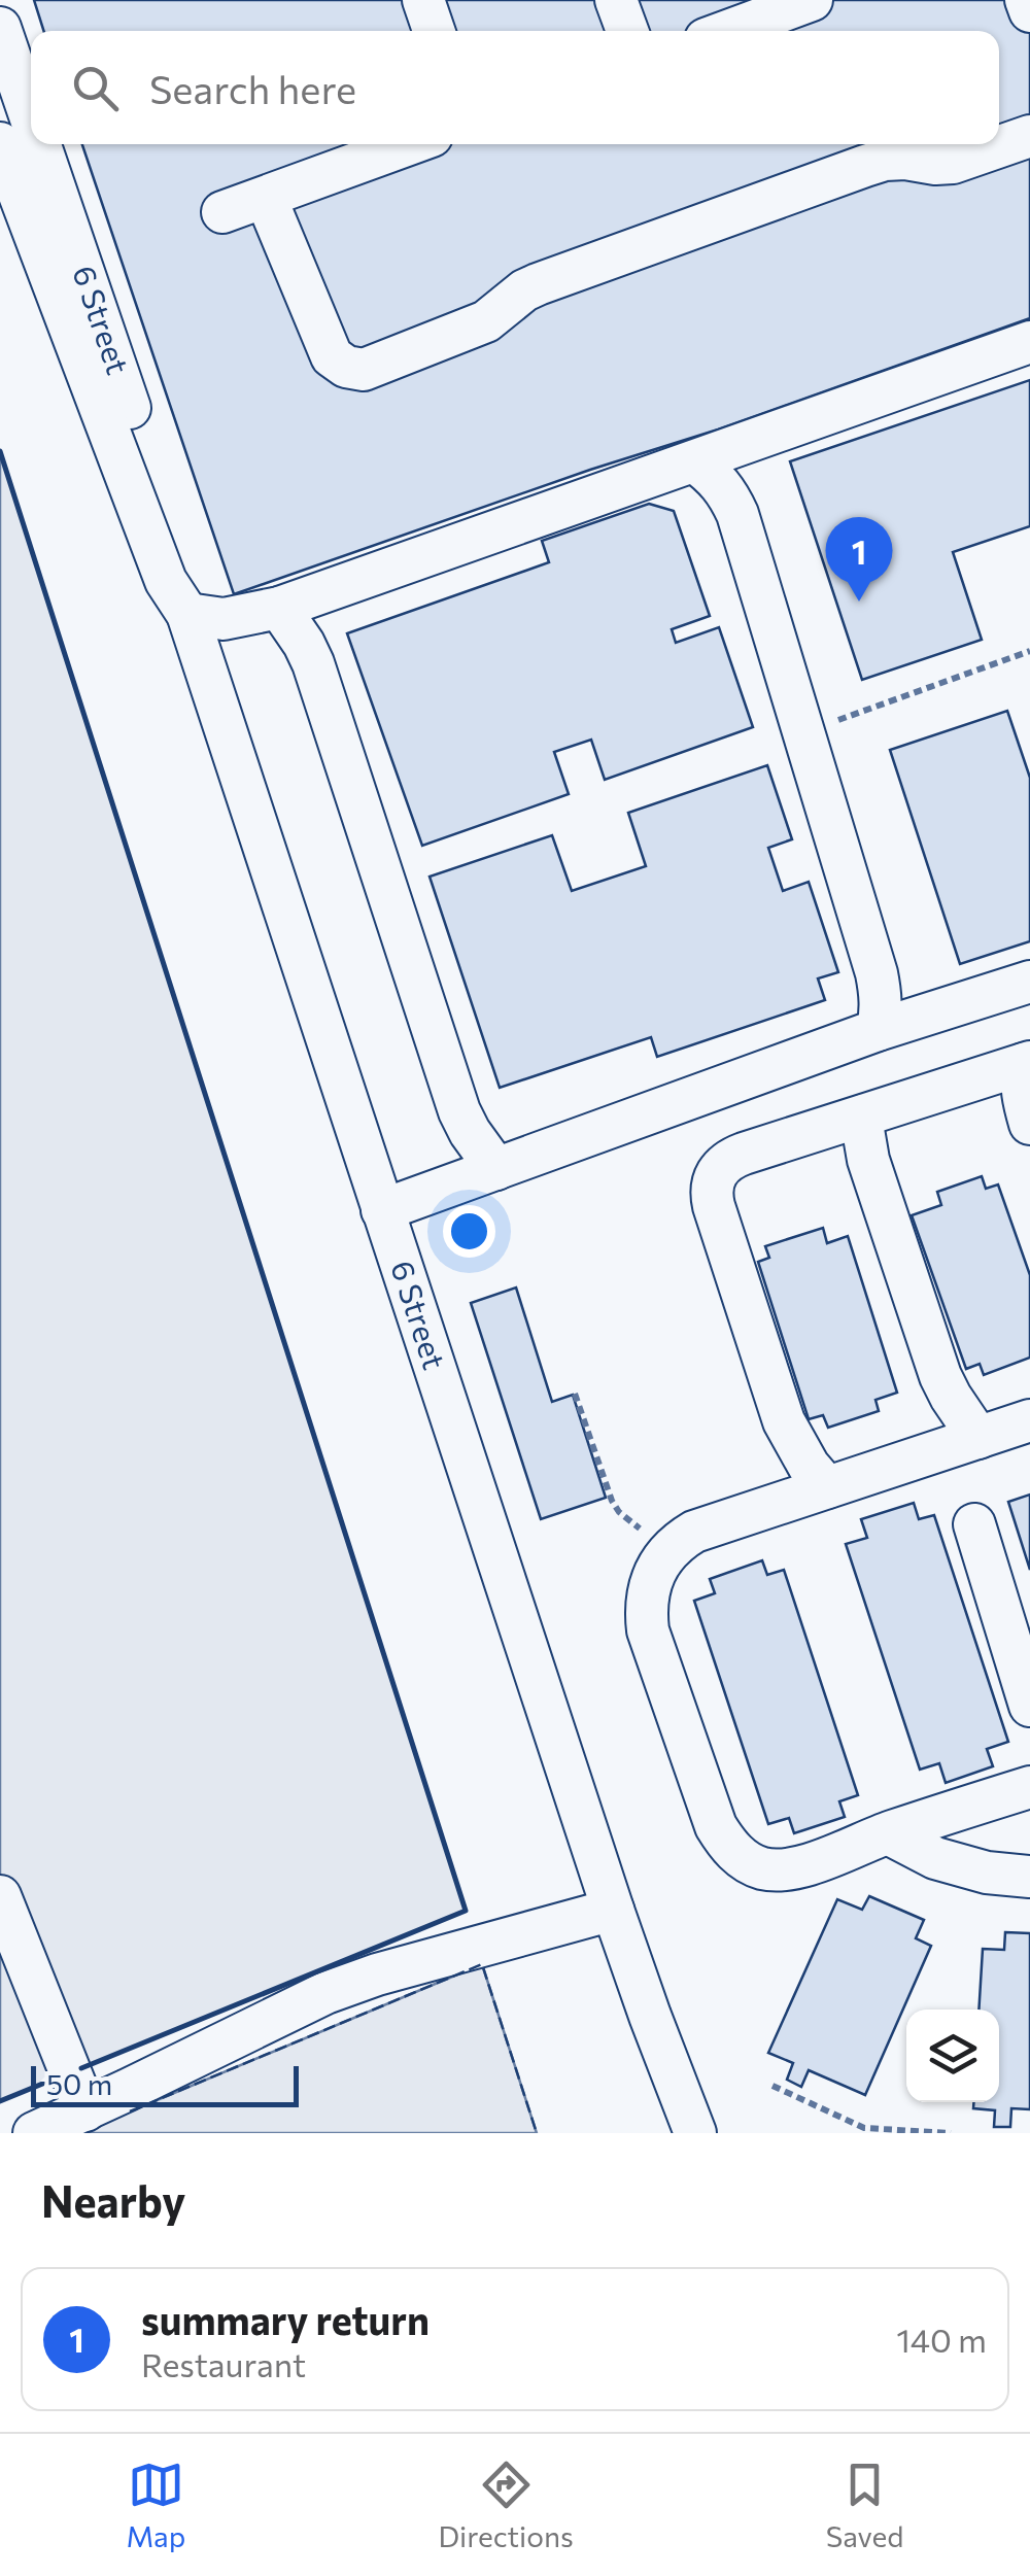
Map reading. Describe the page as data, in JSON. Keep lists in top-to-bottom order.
{
  "streets": {
    "street": ["6 Street"]
  },
  "scale_bar": "50 m",
  "page": {
    "search": "Search here",
    "pins": "1",
    "scale": "50 m",
    "heading": "Nearby",
    "list": [
      {
        "mark": "1",
        "name": "summary return",
        "note": "Restaurant",
        "value": "140 m"
      }
    ],
    "nav": ["Map", "Directions", "Saved"]
  }
}
